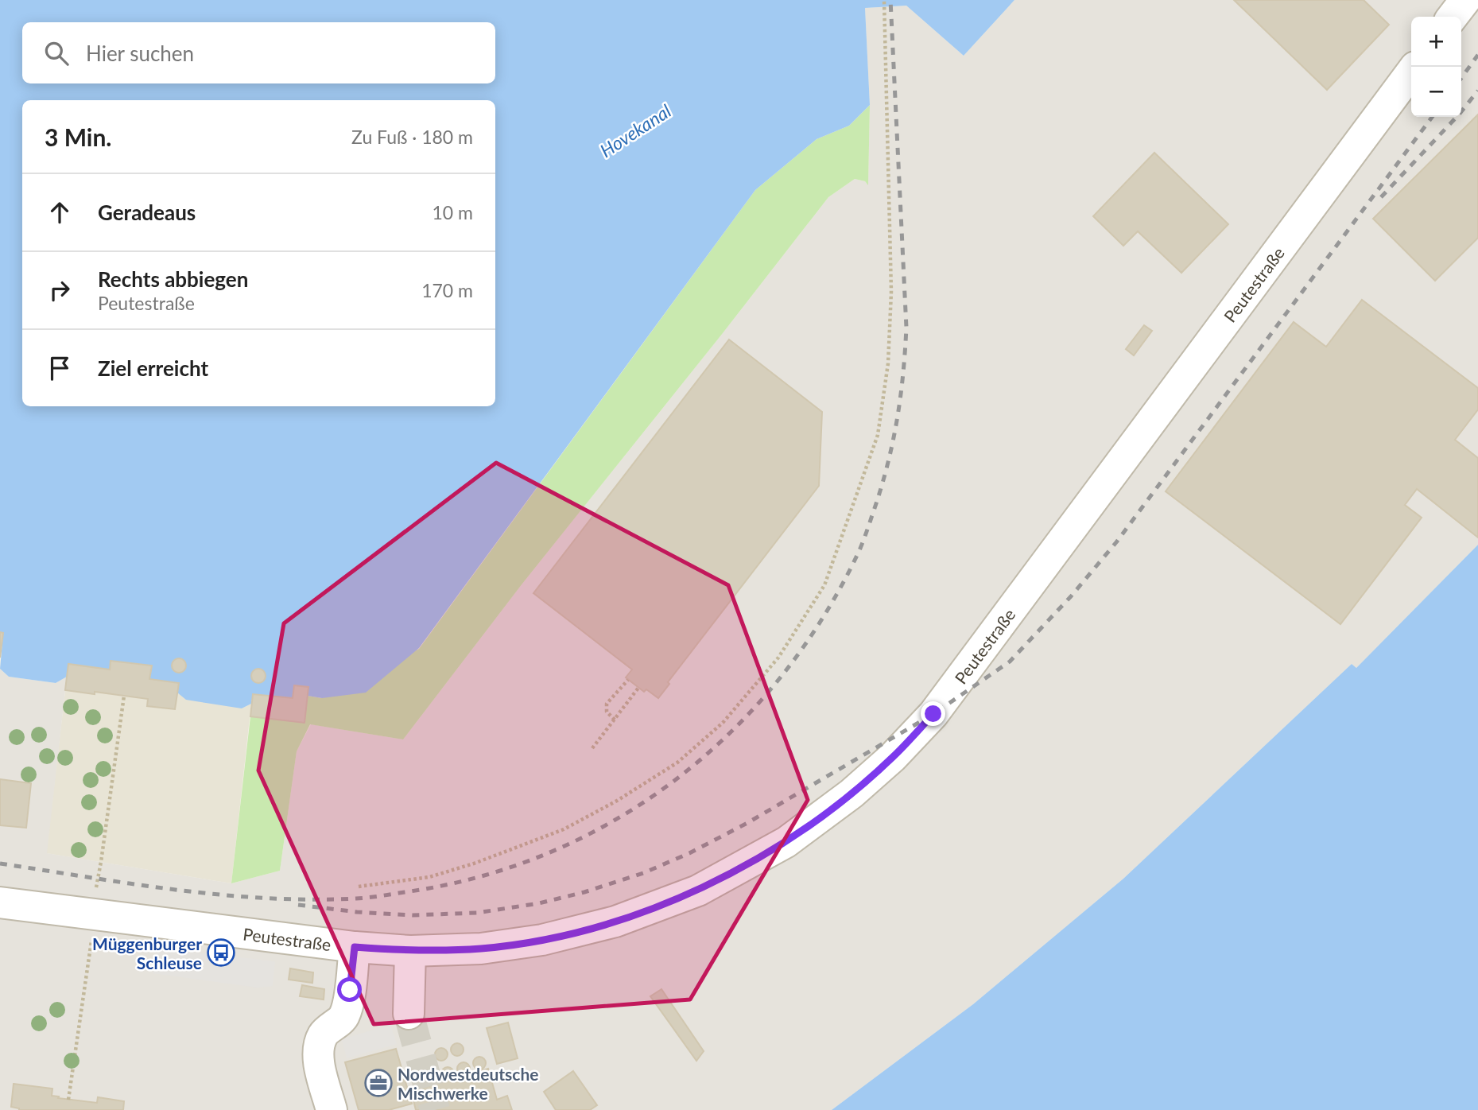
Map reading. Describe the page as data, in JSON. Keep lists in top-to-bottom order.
{
  "streets": {
    "street": ["Peutestraße"]
  },
  "water": ["Hovekanal"],
  "places": {
    "bus stop": ["Müggenburger Schleuse"],
    "office": ["Nordwestdeutsche Mischwerke"]
  },
  "page": {
    "map_buttons": ["+", "−"],
    "search": "Hier suchen",
    "heading": ["3 Min.", "Zu Fuß · 180 m"],
    "list": [
      ["Geradeaus", "10 m"],
      ["Rechts abbiegen", "Peutestraße", "170 m"],
      "Ziel erreicht"
    ]
  }
}
